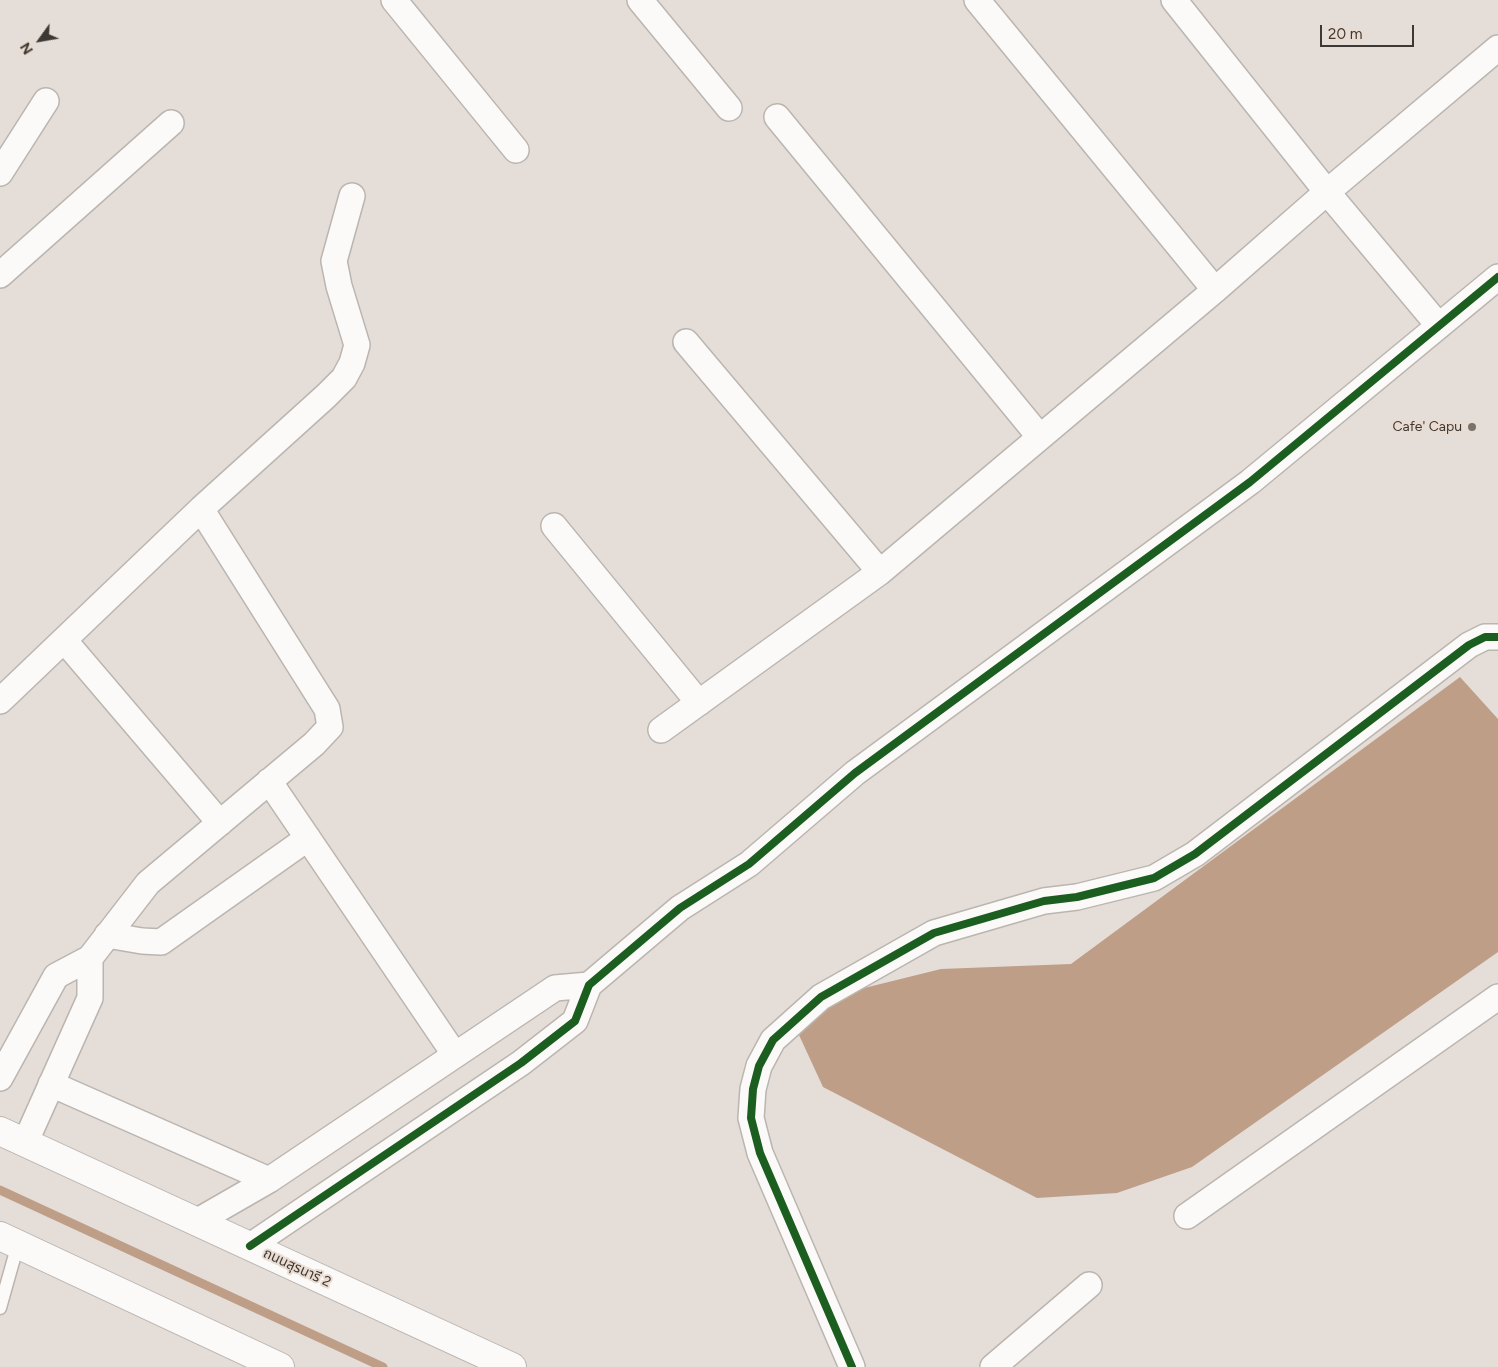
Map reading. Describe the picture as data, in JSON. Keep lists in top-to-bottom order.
{
  "streets": {
    "main road": ["ถนนสุรนารี 2"]
  },
  "places": ["Cafe' Capu"],
  "scale_bar": "20 m",
  "north": "bottom left"
}
